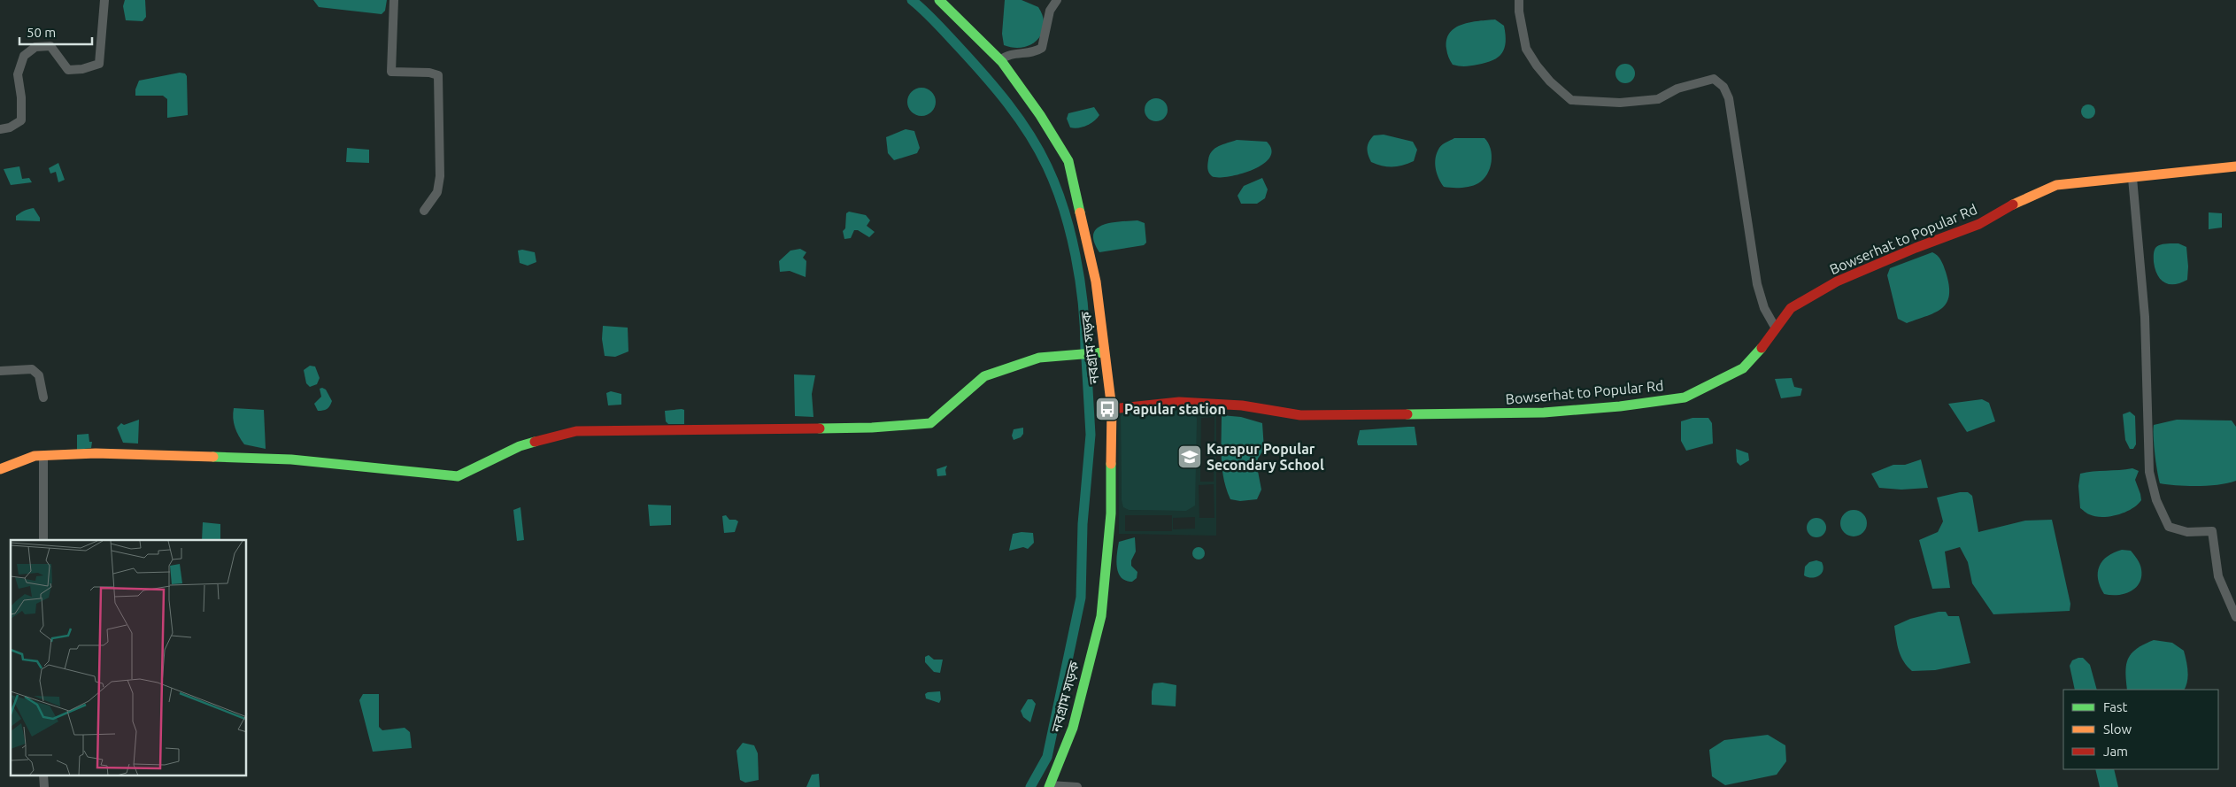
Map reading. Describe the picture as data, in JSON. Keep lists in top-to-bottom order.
{
  "streets": {
    "street": ["Bowserhat to Popular Rd", "নবগ্রাম সড়ক"]
  },
  "crossings": [
    ["Bowserhat to Popular Rd", "নবগ্রাম সড়ক"]
  ],
  "places": {
    "bus stop": ["Papular station"],
    "school or university": ["Karapur Popular Secondary School"]
  },
  "legend": ["Fast", "Slow", "Jam"],
  "scale_bar": "50 m"
}
